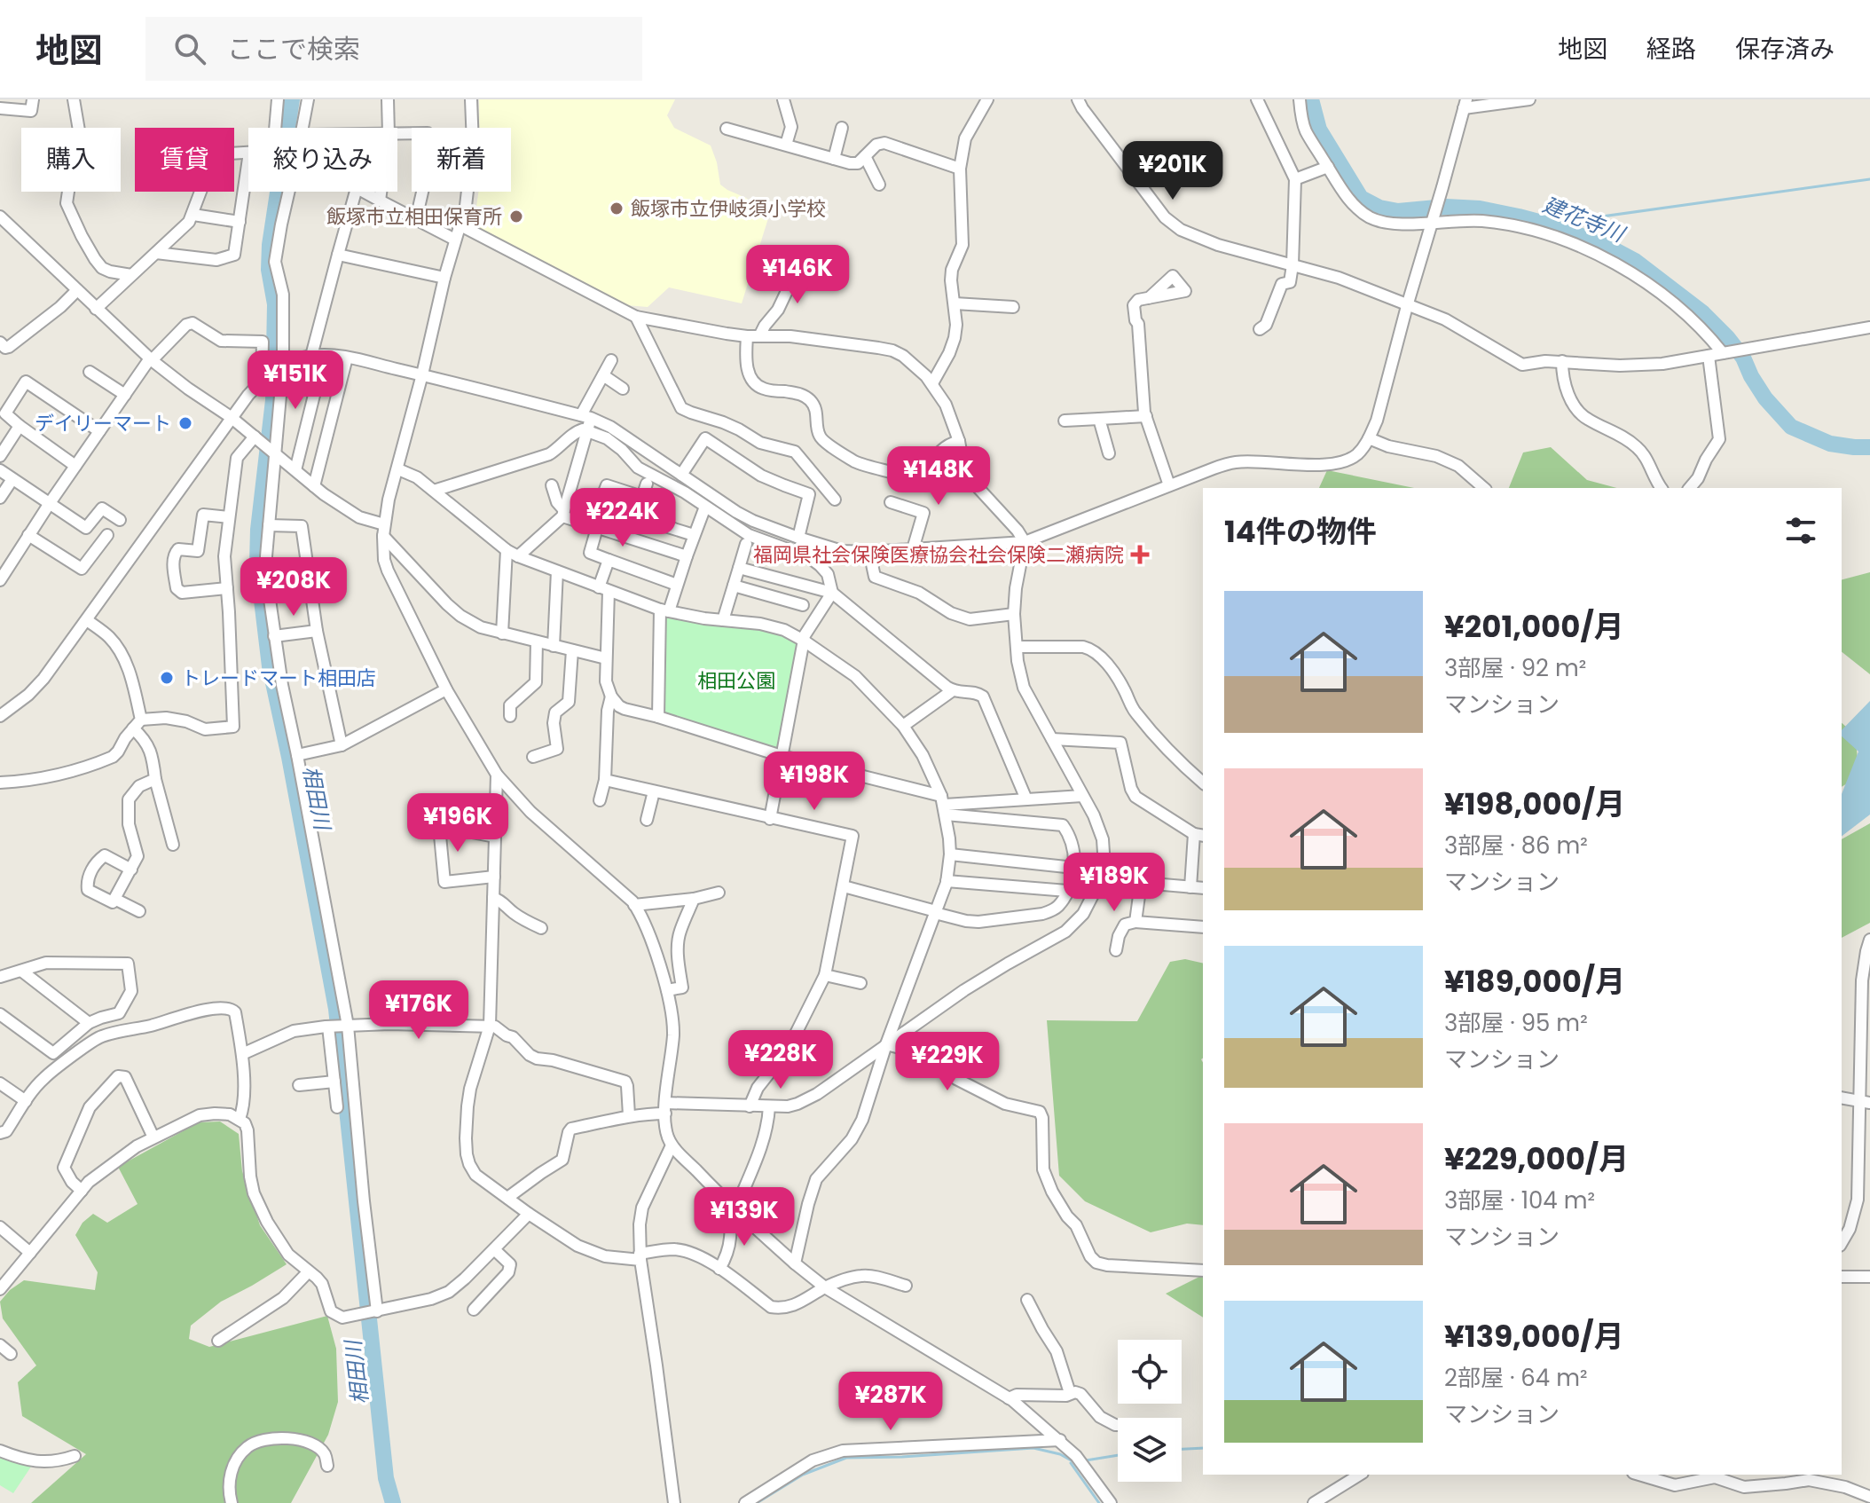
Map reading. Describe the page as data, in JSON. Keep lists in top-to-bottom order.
{
  "water": ["建花寺川", "相田川"],
  "parks": ["相田公園"],
  "places": {
    "other": [
      "飯塚市立伊岐須小学校",
      "飯塚市立相田保育所",
      "デイリーマート",
      "トレードマート相田店"
    ],
    "health": ["福岡県社会保険医療協会社会保険二瀬病院"]
  },
  "page": {
    "header": "地図",
    "search": "ここで検索",
    "nav": ["地図", "経路", "保存済み"],
    "chip": [
      "購入",
      "賃貸",
      "絞り込み",
      "新着"
    ],
    "price": [
      "¥201K",
      "¥146K",
      "¥151K",
      "¥148K",
      "¥224K",
      "¥208K",
      "¥198K",
      "¥196K",
      "¥189K",
      "¥176K",
      "¥228K",
      "¥229K",
      "¥139K",
      "¥287K"
    ],
    "heading": "14件の物件",
    "list": [
      {
        "name": "¥201,000/月",
        "note": "3部屋 · 92 m² · マンション"
      },
      {
        "name": "¥198,000/月",
        "note": "3部屋 · 86 m² · マンション"
      },
      {
        "name": "¥189,000/月",
        "note": "3部屋 · 95 m² · マンション"
      },
      {
        "name": "¥229,000/月",
        "note": "3部屋 · 104 m² · マンション"
      },
      {
        "name": "¥139,000/月",
        "note": "2部屋 · 64 m² · マンション"
      }
    ]
  }
}
